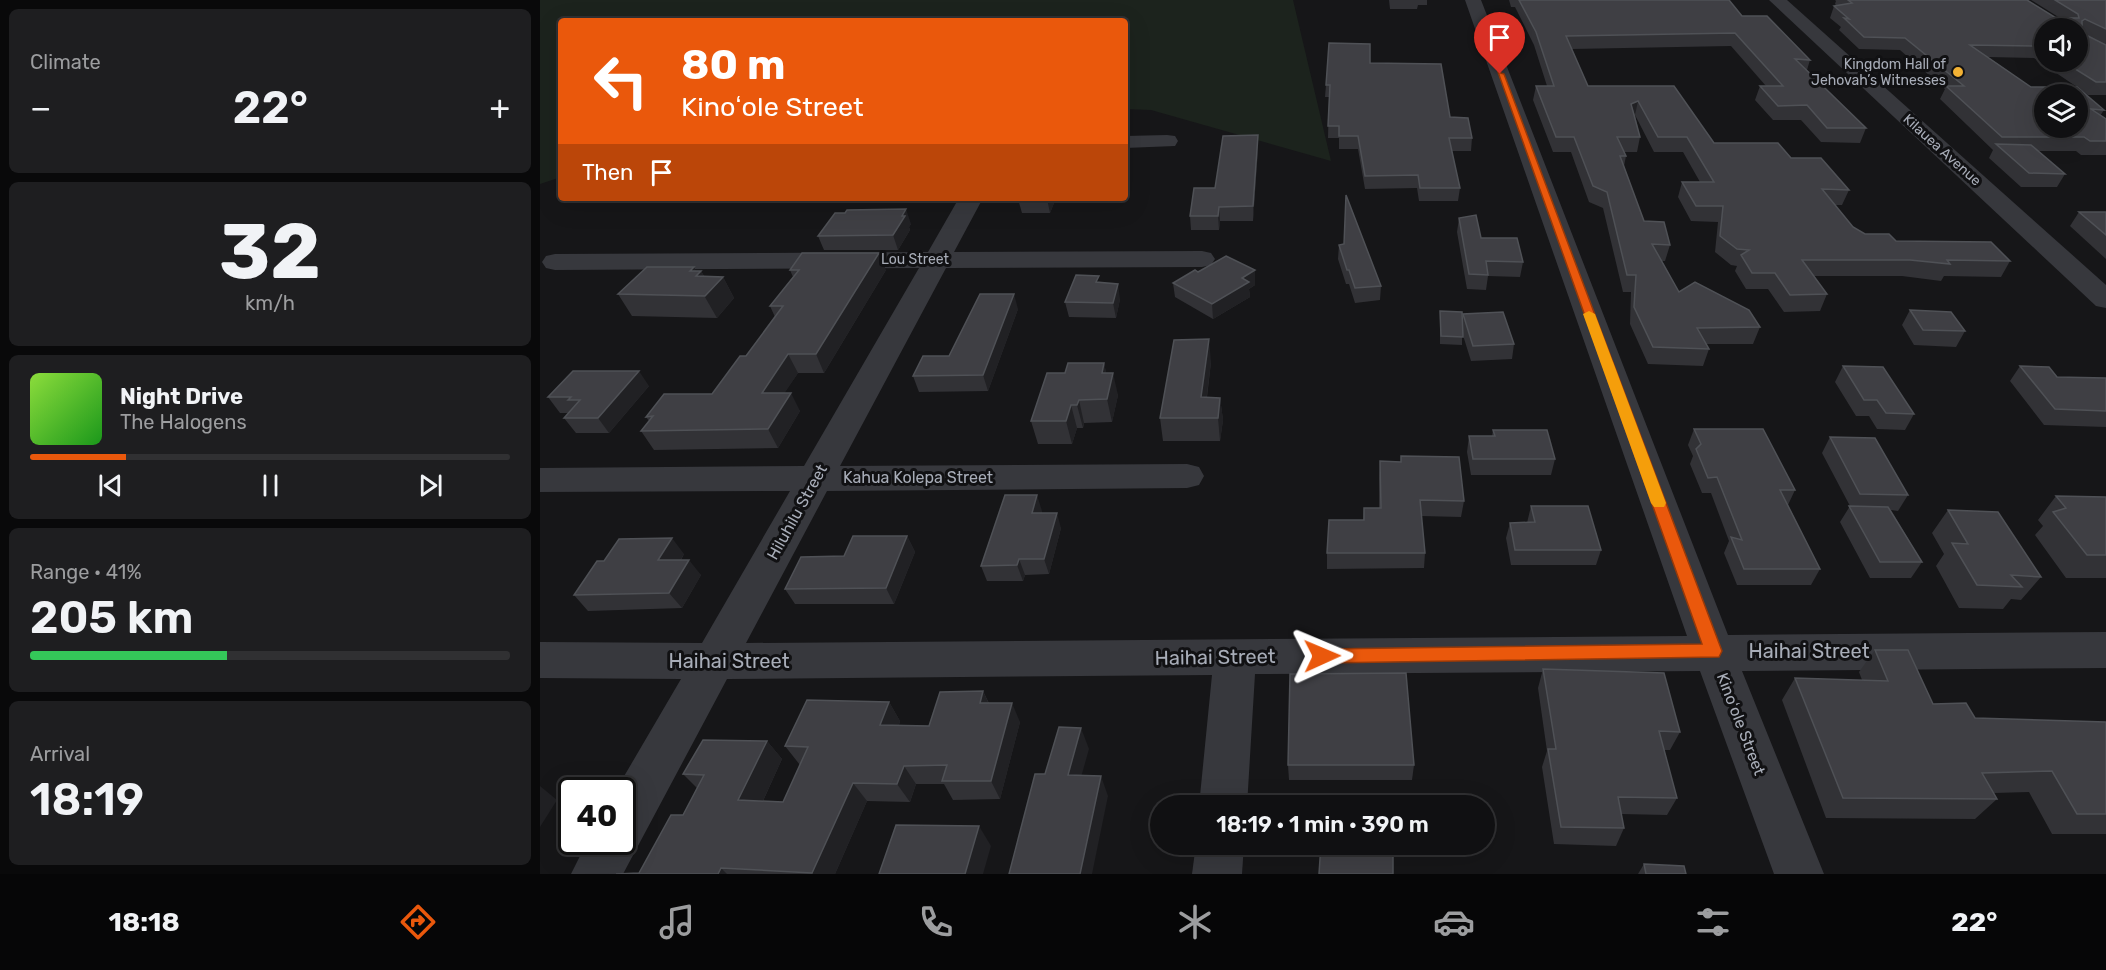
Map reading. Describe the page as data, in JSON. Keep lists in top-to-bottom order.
{
  "streets": {
    "street": [
      "Kilauea Avenue",
      "Lou Street",
      "Kahua Kolepa Street",
      "Hiluhilu Street",
      "Haihai Street",
      "Kinoʻole Street"
    ]
  },
  "crossings": [
    ["Lou Street", "Hiluhilu Street"],
    ["Kahua Kolepa Street", "Hiluhilu Street"],
    ["Hiluhilu Street", "Haihai Street"],
    ["Haihai Street", "Kinoʻole Street"]
  ],
  "places": ["Kingdom Hall of Jehovah’s Witnesses"],
  "page": {
    "tile": [
      "Climate",
      ["32", "km/h"],
      ["Range · 41%", "205 km"],
      ["Arrival", "18:19"]
    ],
    "turn": ["80 m", "Kinoʻole Street"],
    "heat": ["−", "22°", "+"],
    "then": "Then",
    "song": ["Night Drive", "The Halogens"],
    "limit": "40",
    "trip": "18:19 · 1 min · 390 m",
    "tabs": ["18:18", "22°"]
  }
}
